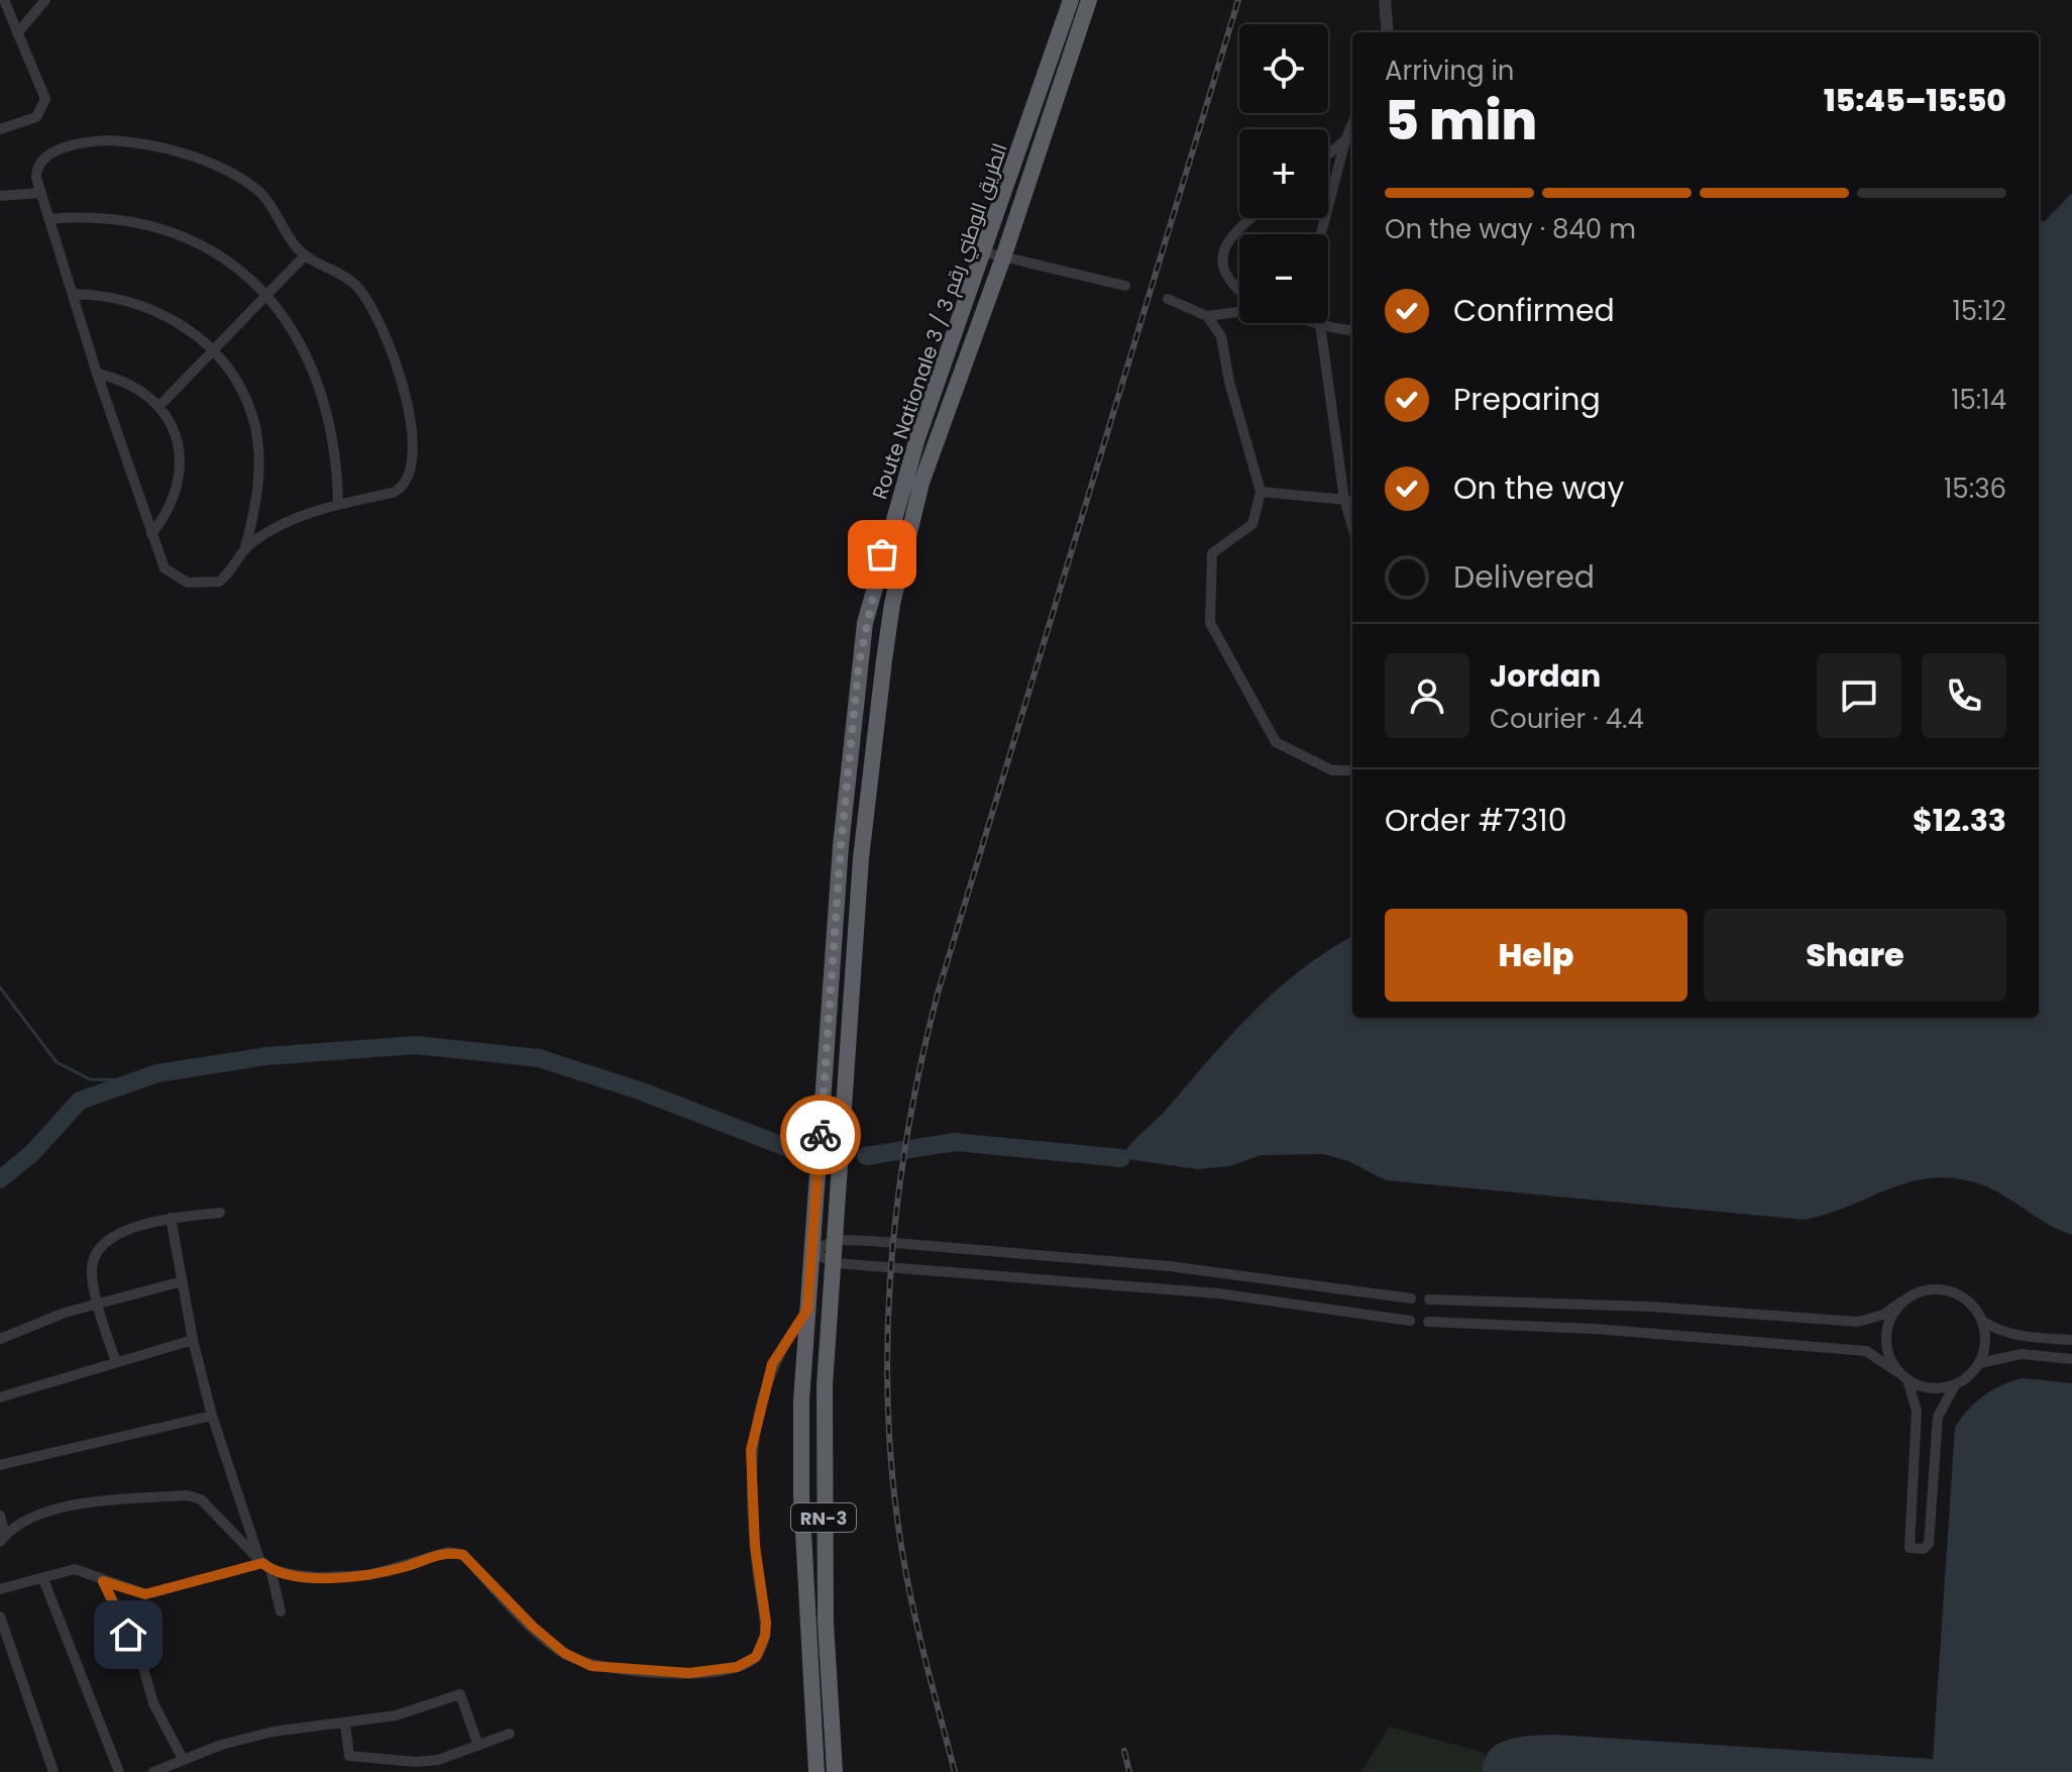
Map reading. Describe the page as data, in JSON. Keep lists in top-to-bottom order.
{
  "streets": {
    "highway": ["Route Nationale 3 / الطريق الوطني رقم 3", "RN-3"]
  },
  "page": {
    "map_buttons": ["+", "−"],
    "heading": ["5 min", "Arriving in", "15:45–15:50"],
    "panel": [
      "Jordan",
      "Courier · 4.4",
      "Order #7310",
      "$12.33"
    ],
    "bar": "On the way · 840 m",
    "list": [
      ["Confirmed", "15:12"],
      ["Preparing", "15:14"],
      ["On the way", "15:36"],
      "Delivered"
    ],
    "buttons": ["Help", "Share"]
  }
}
